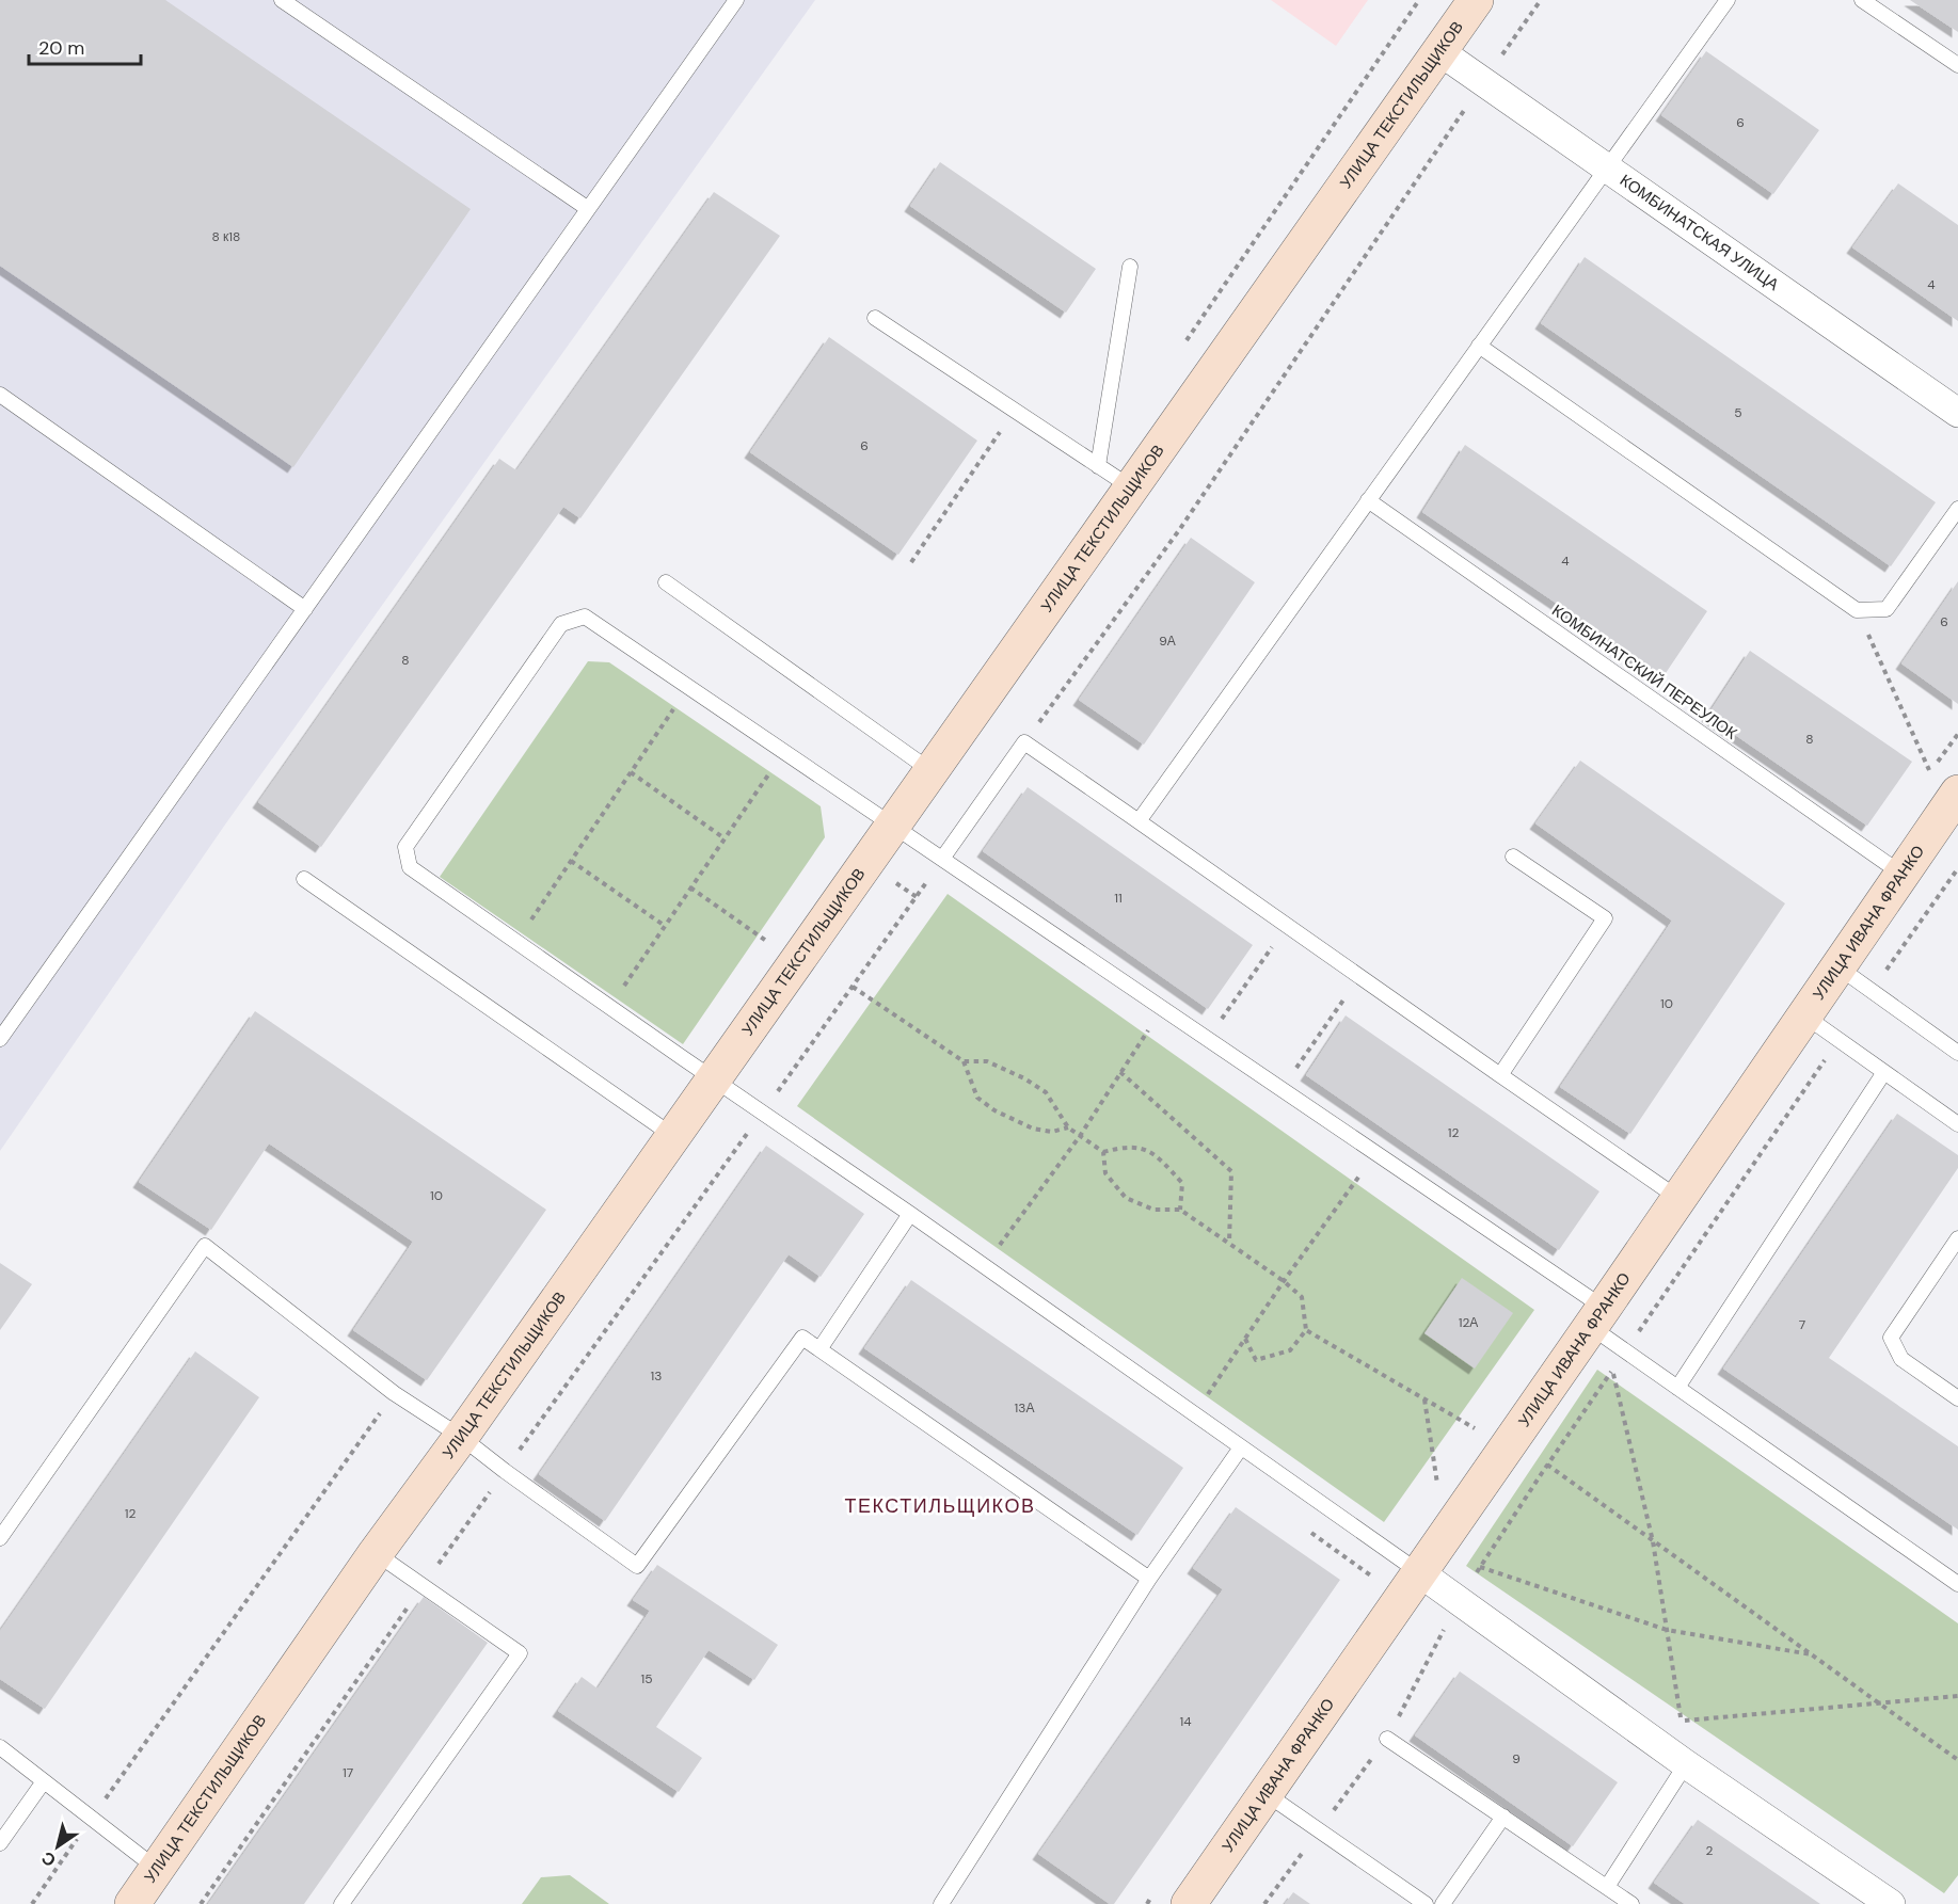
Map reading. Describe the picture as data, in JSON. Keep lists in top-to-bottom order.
{
  "streets": {
    "street": ["УЛИЦА ТЕКСТИЛЬЩИКОВ", "КОМБИНАТСКАЯ УЛИЦА", "УЛИЦА ИВАНА ФРАНКО"],
    "lane": ["КОМБИНАТСКИЙ ПЕРЕУЛОК"]
  },
  "crossings": [
    ["УЛИЦА ТЕКСТИЛЬЩИКОВ", "КОМБИНАТСКАЯ УЛИЦА"],
    ["КОМБИНАТСКИЙ ПЕРЕУЛОК", "УЛИЦА ИВАНА ФРАНКО"]
  ],
  "districts": ["ТЕКСТИЛЬЩИКОВ"],
  "house_numbers": [
    "6",
    "8 к18",
    "4",
    "5",
    "6",
    "4",
    "6",
    "9А",
    "8",
    "8",
    "11",
    "10",
    "12",
    "10",
    "12А",
    "7",
    "13",
    "13А",
    "12",
    "15",
    "14",
    "9",
    "17",
    "2"
  ],
  "scale_bar": "20 m",
  "north": "bottom left"
}
